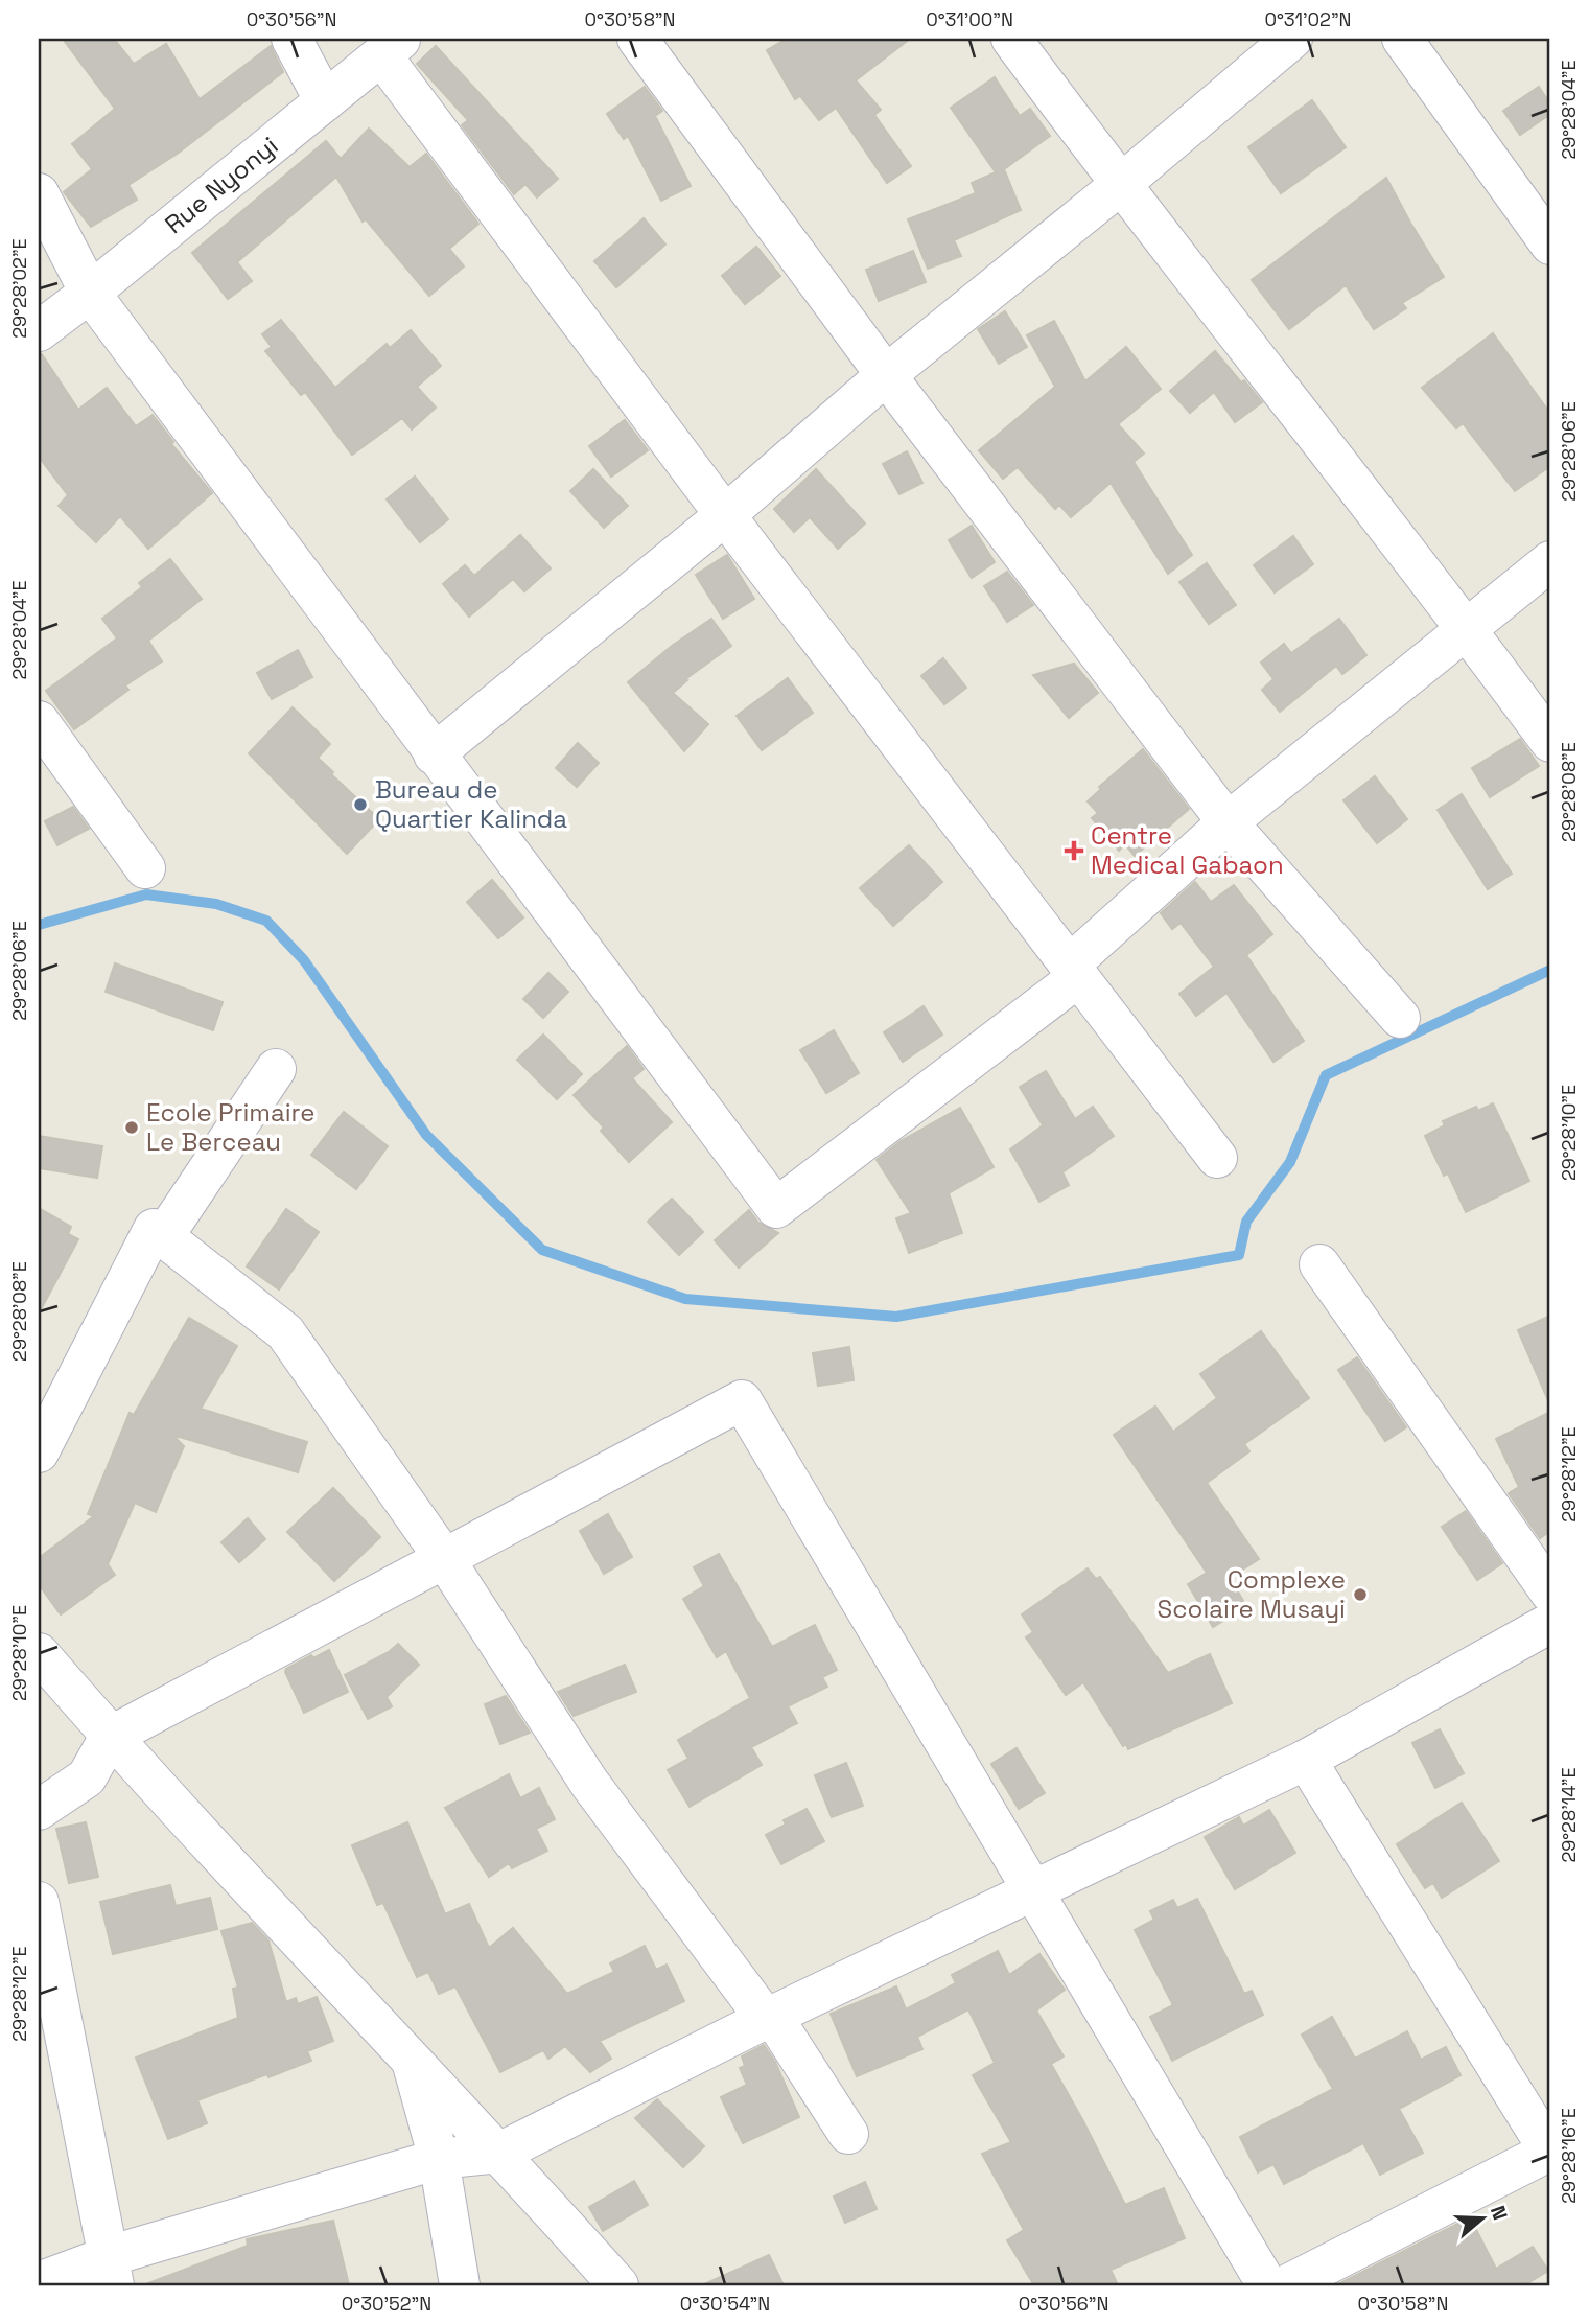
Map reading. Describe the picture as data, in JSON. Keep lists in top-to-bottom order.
{
  "streets": {
    "street": ["Rue Nyonyi"]
  },
  "places": {
    "other": ["Bureau de Quartier Kalinda", "Ecole Primaire Le Berceau", "Complexe Scolaire Musayi"],
    "health": ["Centre Medical Gabaon"]
  },
  "north": "right",
  "coordinates": [
    "0°30'56\"N",
    "0°30'58\"N",
    "0°31'00\"N",
    "0°31'02\"N",
    "29°28'04\"E",
    "29°28'02\"E",
    "29°28'06\"E",
    "29°28'08\"E",
    "29°28'10\"E",
    "29°28'12\"E",
    "29°28'14\"E",
    "29°28'16\"E",
    "0°30'52\"N",
    "0°30'54\"N"
  ]
}
